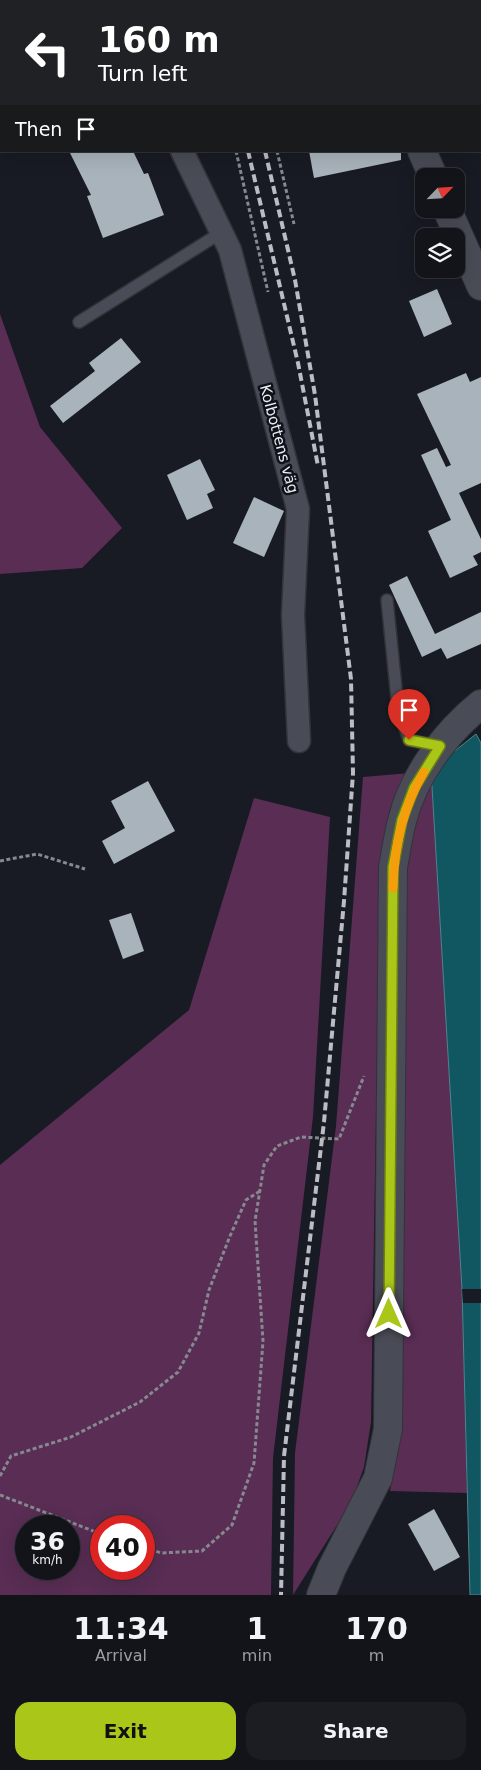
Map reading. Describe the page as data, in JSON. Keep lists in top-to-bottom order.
{
  "streets": {
    "street": ["Kolbottens väg"]
  },
  "north": "top right",
  "page": {
    "turn": ["160 m", "Turn left"],
    "then": "Then",
    "speed": "36 km/h",
    "limit": "40",
    "eta": [
      "11:34",
      "Arrival",
      "1",
      "min",
      "170",
      "m"
    ],
    "buttons": ["Exit", "Share"]
  }
}
